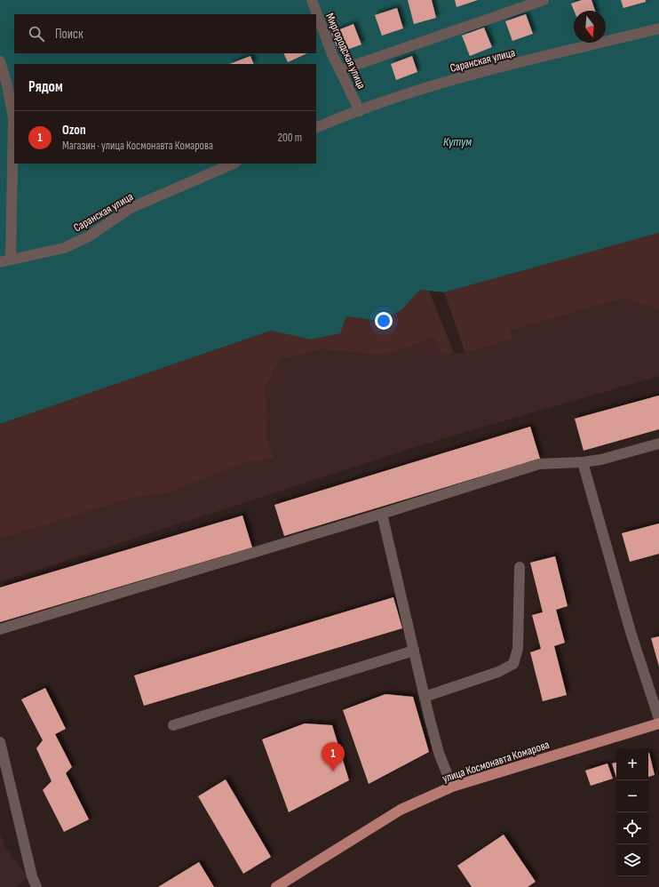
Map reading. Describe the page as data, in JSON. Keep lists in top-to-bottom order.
{
  "streets": {
    "main road": ["улица Космонавта Комарова"],
    "street": ["Миргородская улица", "Саранская улица"]
  },
  "crossings": [
    ["Миргородская улица", "Саранская улица"]
  ],
  "water": ["Кутум"],
  "north": "bottom",
  "page": {
    "search": "Поиск",
    "heading": "Рядом",
    "list": [
      {
        "mark": "1",
        "name": "Ozon",
        "note": "Магазин · улица Космонавта Комарова",
        "value": "200 m"
      }
    ],
    "pins": "1",
    "map_buttons": ["+", "−"]
  }
}
